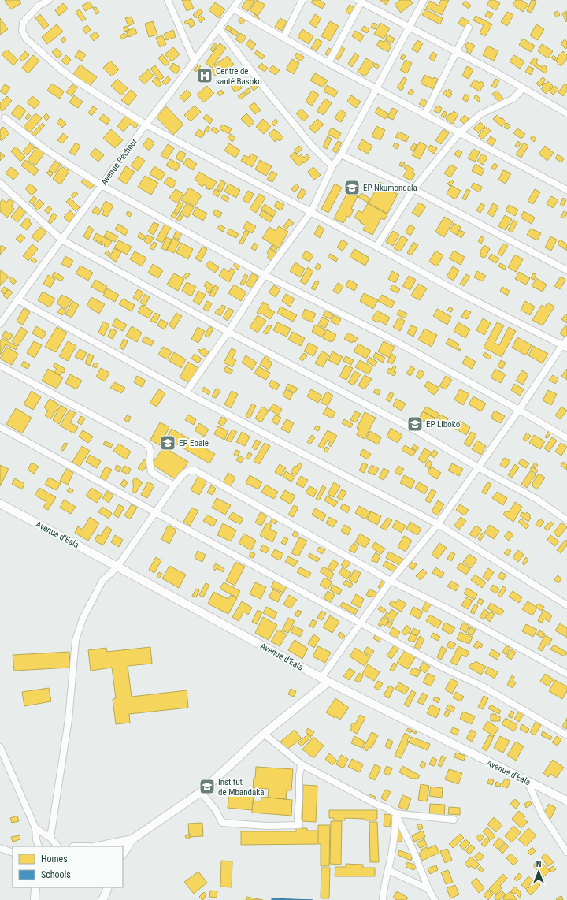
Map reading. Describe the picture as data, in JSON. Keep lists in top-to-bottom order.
{
  "streets": {
    "street": ["Avenue Pêcheur", "Avenue d'Eala"]
  },
  "places": {
    "hospital": ["Centre de santé Basoko"],
    "school or university": [
      "EP Nkumondala",
      "EP Liboko",
      "EP Ebale",
      "Institut de Mbandaka"
    ]
  },
  "legend": ["Homes", "Schools"],
  "north": "top"
}
